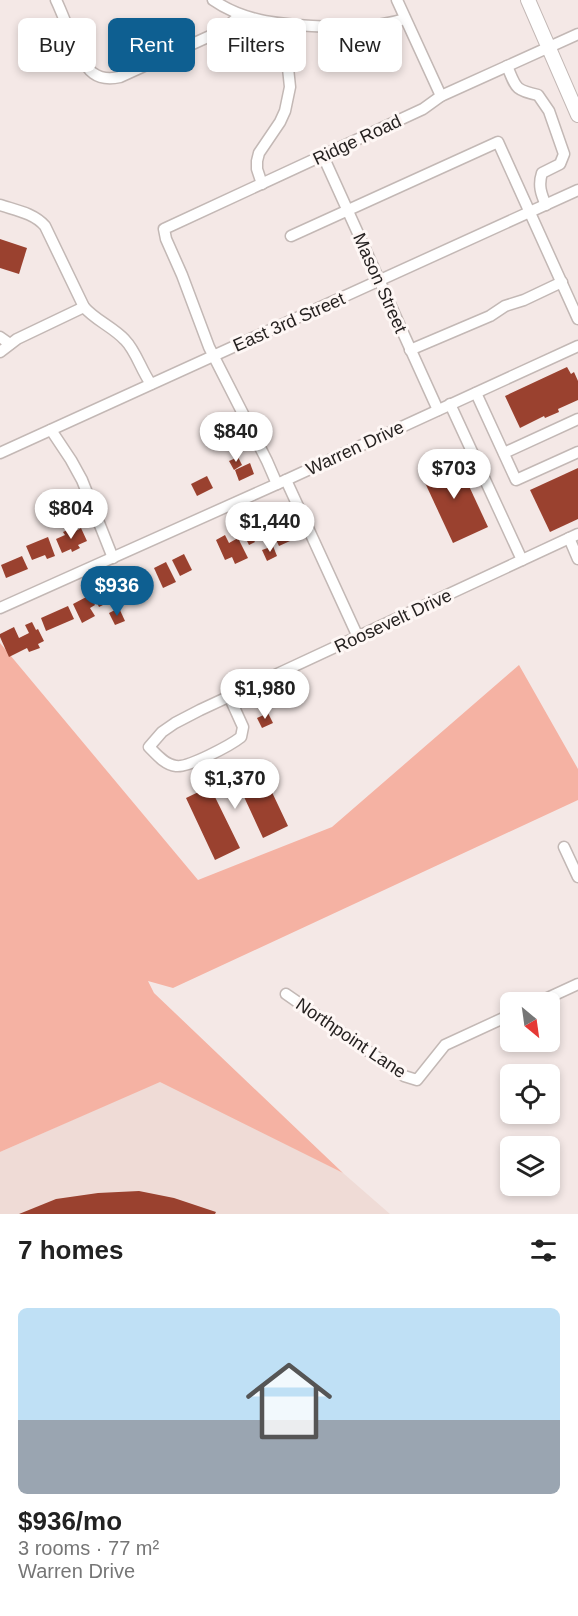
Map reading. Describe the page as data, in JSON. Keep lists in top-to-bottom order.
{
  "streets": {
    "street": [
      "Ridge Road",
      "Mason Street",
      "East 3rd Street",
      "Warren Drive",
      "Roosevelt Drive",
      "Northpoint Lane"
    ]
  },
  "crossings": [
    ["Ridge Road", "Mason Street"],
    ["Ridge Road", "East 3rd Street"],
    ["Mason Street", "East 3rd Street"],
    ["Mason Street", "Warren Drive"]
  ],
  "north": "bottom right",
  "page": {
    "chip": [
      "Buy",
      "Rent",
      "Filters",
      "New"
    ],
    "price": [
      "$840",
      "$703",
      "$804",
      "$1,440",
      "$936",
      "$1,980",
      "$1,370"
    ],
    "heading": "7 homes",
    "list": [
      {
        "name": "$936/mo",
        "note": "3 rooms · 77 m² · Warren Drive"
      }
    ]
  }
}
